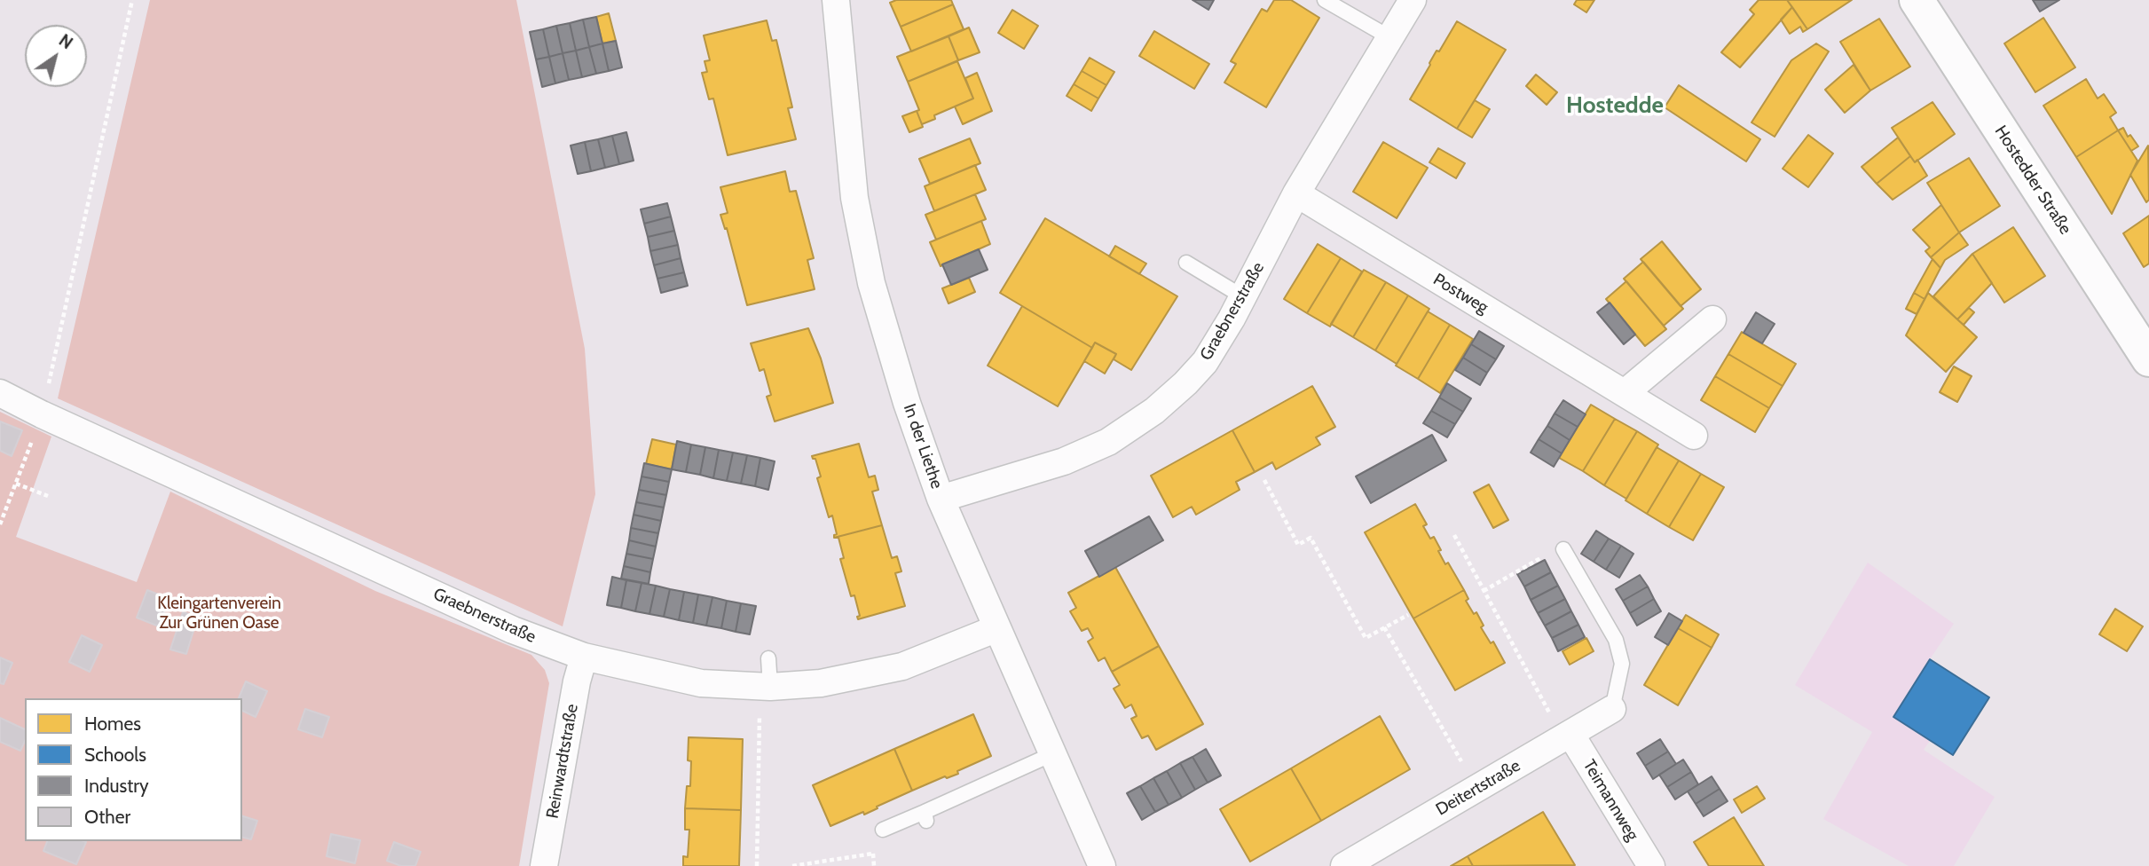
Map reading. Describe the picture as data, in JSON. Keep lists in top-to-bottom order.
{
  "streets": {
    "main road": ["Hostedder Straße"],
    "street": [
      "Postweg",
      "Graebnerstraße",
      "In der Liethe",
      "Reinwardtstraße",
      "Deitertstraße",
      "Teimannweg"
    ]
  },
  "crossings": [
    ["Postweg", "Graebnerstraße"],
    ["Graebnerstraße", "In der Liethe"],
    ["Graebnerstraße", "Reinwardtstraße"],
    ["Deitertstraße", "Teimannweg"]
  ],
  "districts": ["Hostedde"],
  "parks": ["Kleingartenverein Zur Grünen Oase"],
  "legend": [
    "Homes",
    "Schools",
    "Industry",
    "Other"
  ],
  "north": "top right"
}
